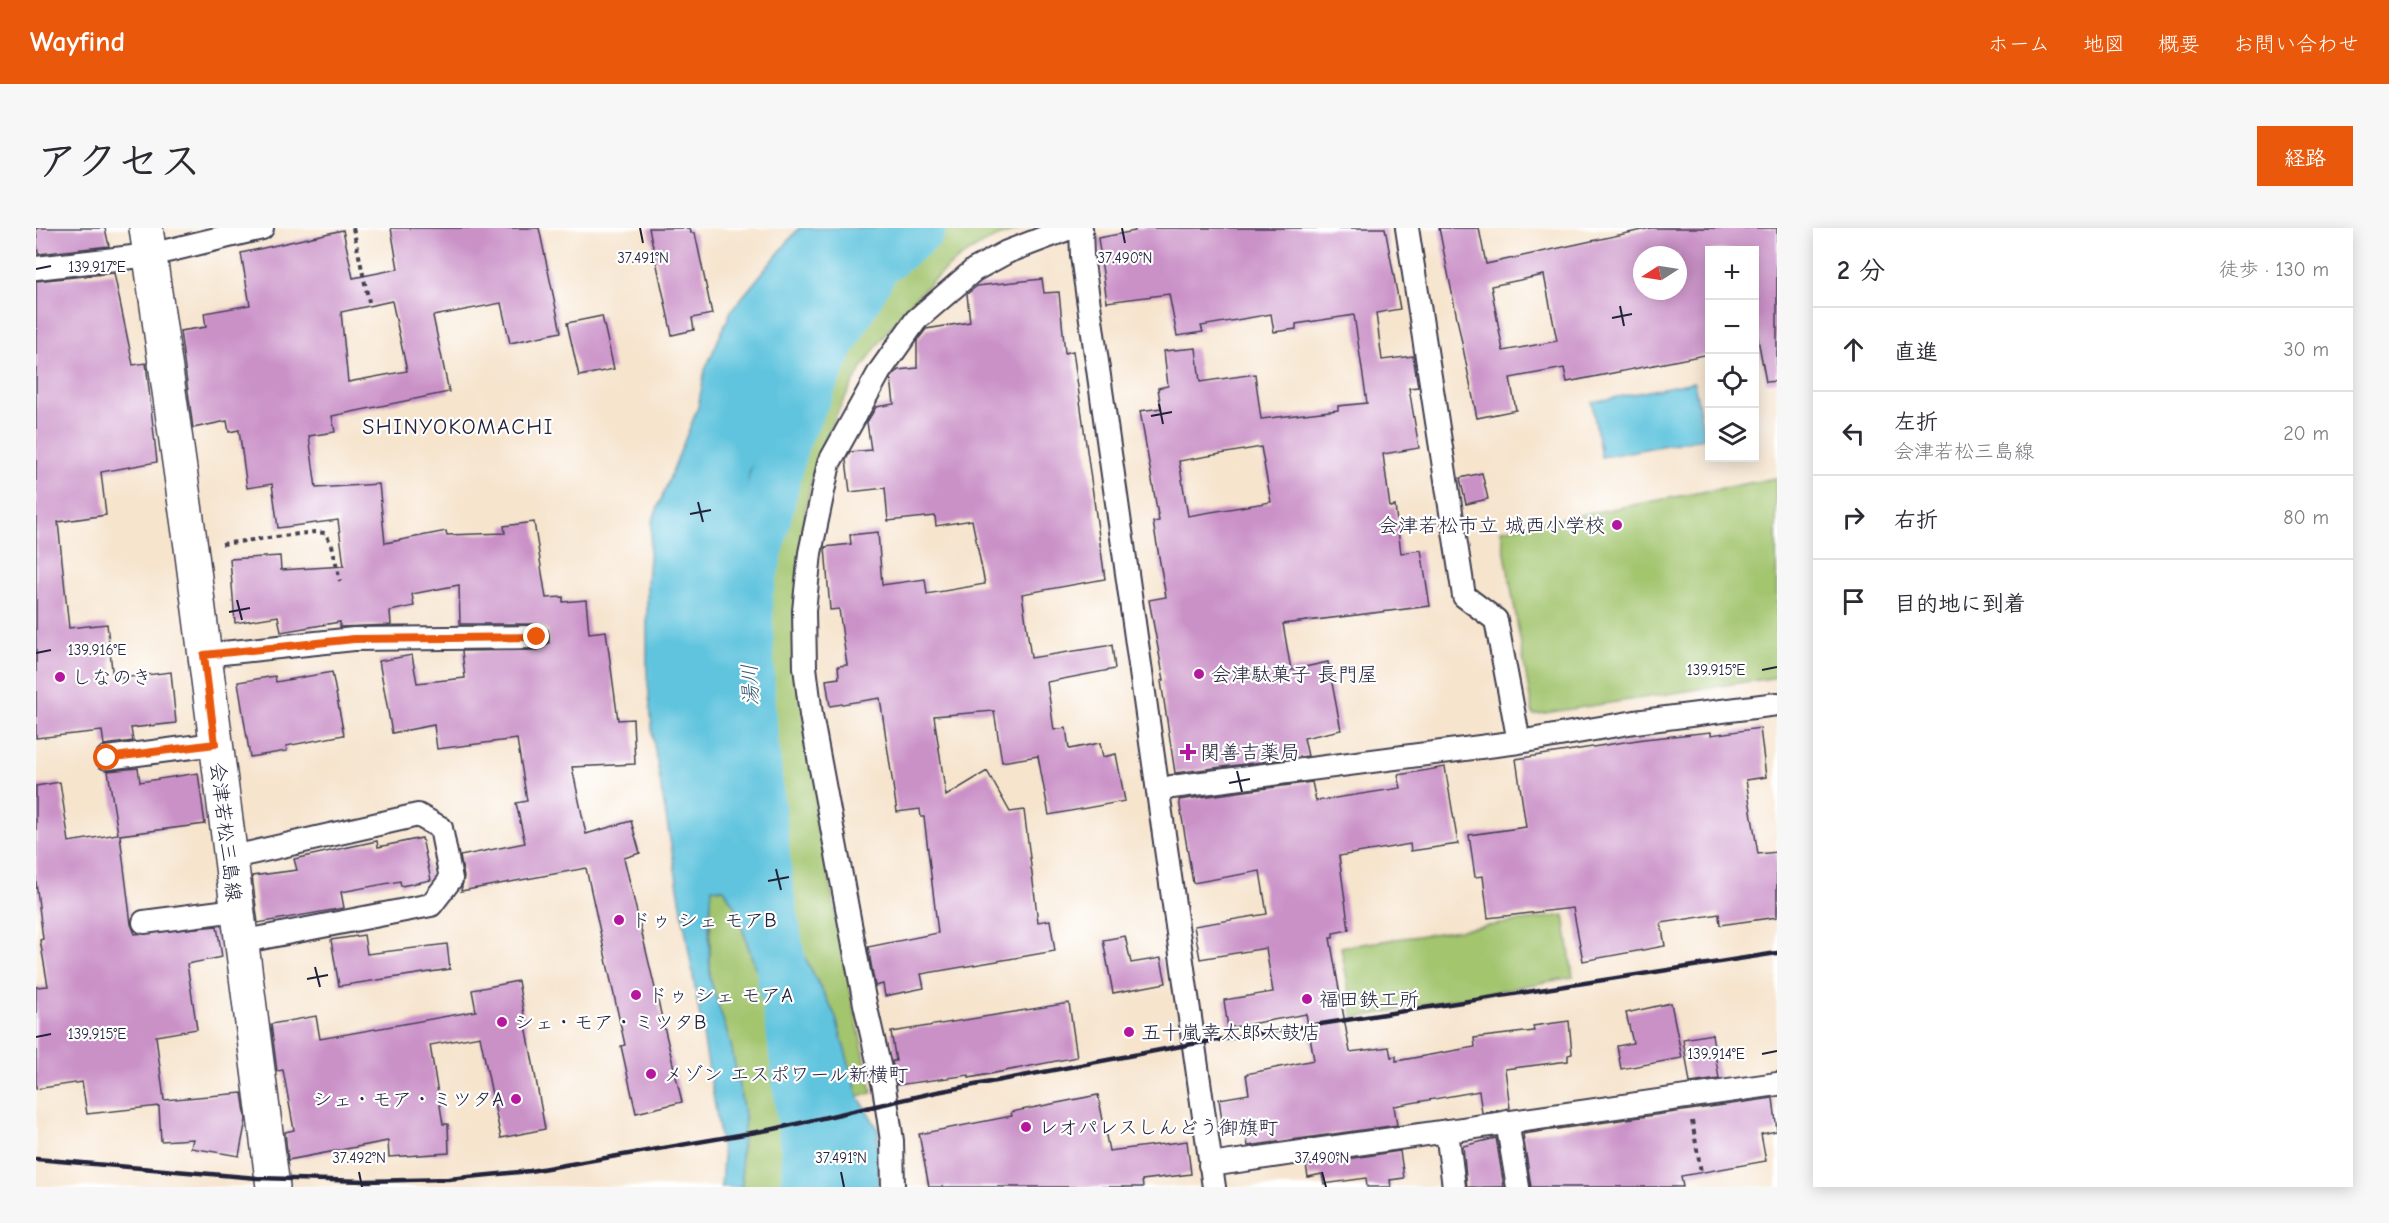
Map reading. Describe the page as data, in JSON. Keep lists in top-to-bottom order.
{
  "streets": {
    "main road": ["会津若松三島線"]
  },
  "districts": ["SHINYOKOMACHI"],
  "water": ["湯川"],
  "places": {
    "other": [
      "会津若松市立 城西小学校",
      "会津駄菓子 長門屋",
      "しなのき",
      "ドゥ シェ モアB",
      "ドゥ シェ モアA",
      "福田鉄工所",
      "シェ・モア・ミツタB",
      "五十嵐幸太郎太鼓店",
      "メゾン エスポワール新横町",
      "シェ・モア・ミツタA",
      "レオパレスしんどう御旗町"
    ],
    "health": ["関善吉薬局"]
  },
  "north": "left",
  "page": {
    "header": "Wayfind",
    "nav": [
      "ホーム",
      "地図",
      "概要",
      "お問い合わせ"
    ],
    "title": "アクセス",
    "buttons": "経路",
    "heading": ["2 分", "徒歩 · 130 m"],
    "map_buttons": ["+", "−"],
    "list": [
      ["直進", "30 m"],
      ["左折", "会津若松三島線", "20 m"],
      ["右折", "80 m"],
      "目的地に到着"
    ]
  },
  "coordinates": [
    "37.491°N",
    "37.490°N",
    "139.917°E",
    "139.916°E",
    "139.915°E",
    "139.914°E",
    "37.492°N"
  ]
}
